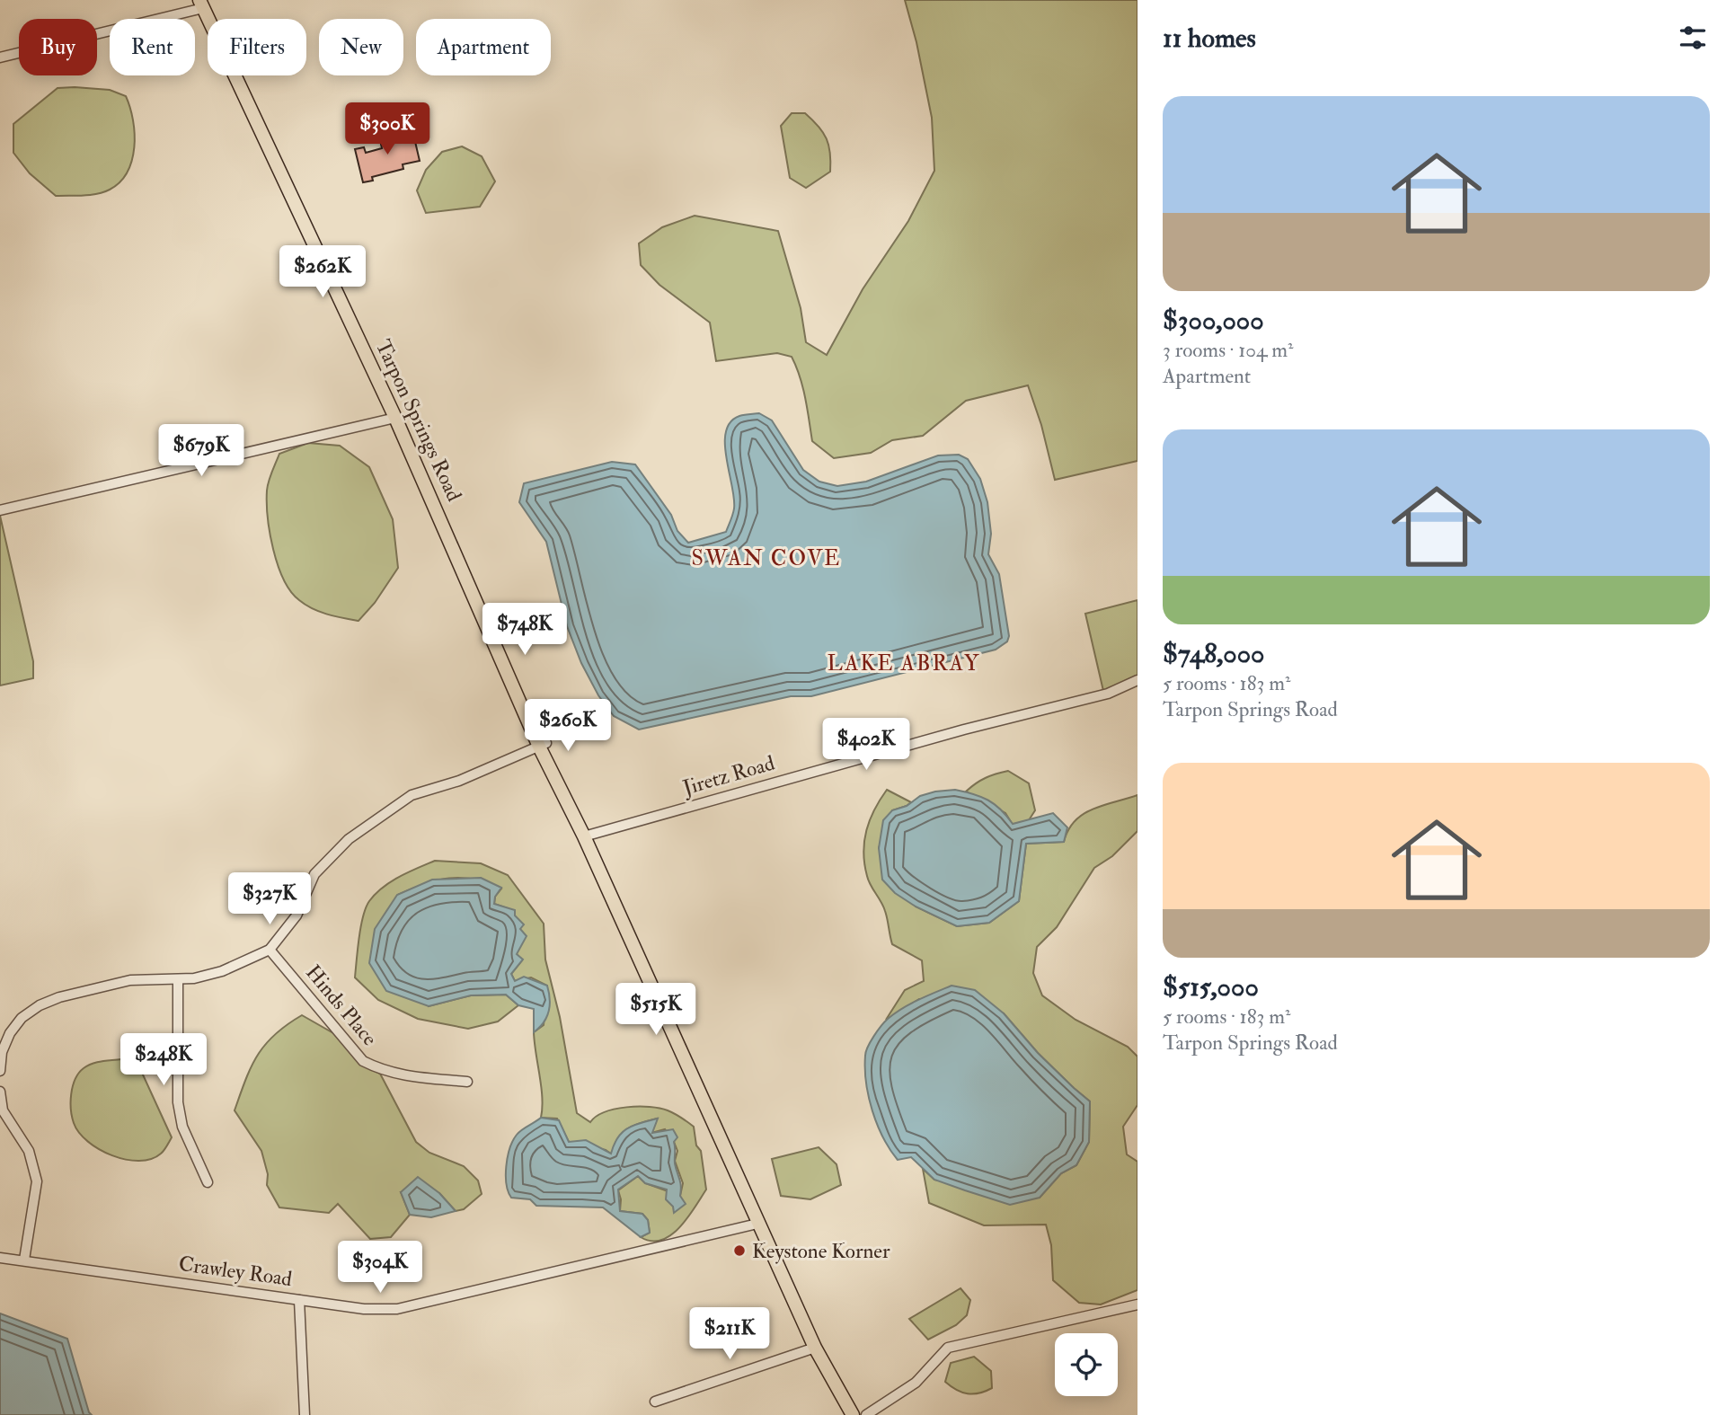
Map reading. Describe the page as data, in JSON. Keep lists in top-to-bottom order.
{
  "streets": {
    "main road": ["Tarpon Springs Road"],
    "street": ["Jiretz Road", "Hinds Place", "Crawley Road"]
  },
  "crossings": [
    ["Tarpon Springs Road", "Jiretz Road"],
    ["Tarpon Springs Road", "Crawley Road"]
  ],
  "districts": ["SWAN COVE", "LAKE ABRAY"],
  "places": ["Keystone Korner"],
  "page": {
    "heading": "11 homes",
    "chip": [
      "Buy",
      "Rent",
      "Filters",
      "New",
      "Apartment"
    ],
    "list": [
      {
        "name": "$300,000",
        "note": "3 rooms · 104 m² · Apartment"
      },
      {
        "name": "$748,000",
        "note": "5 rooms · 183 m² · Tarpon Springs Road"
      },
      {
        "name": "$515,000",
        "note": "5 rooms · 183 m² · Tarpon Springs Road"
      }
    ],
    "price": [
      "$300K",
      "$262K",
      "$679K",
      "$748K",
      "$260K",
      "$402K",
      "$327K",
      "$515K",
      "$248K",
      "$304K",
      "$211K"
    ]
  }
}
